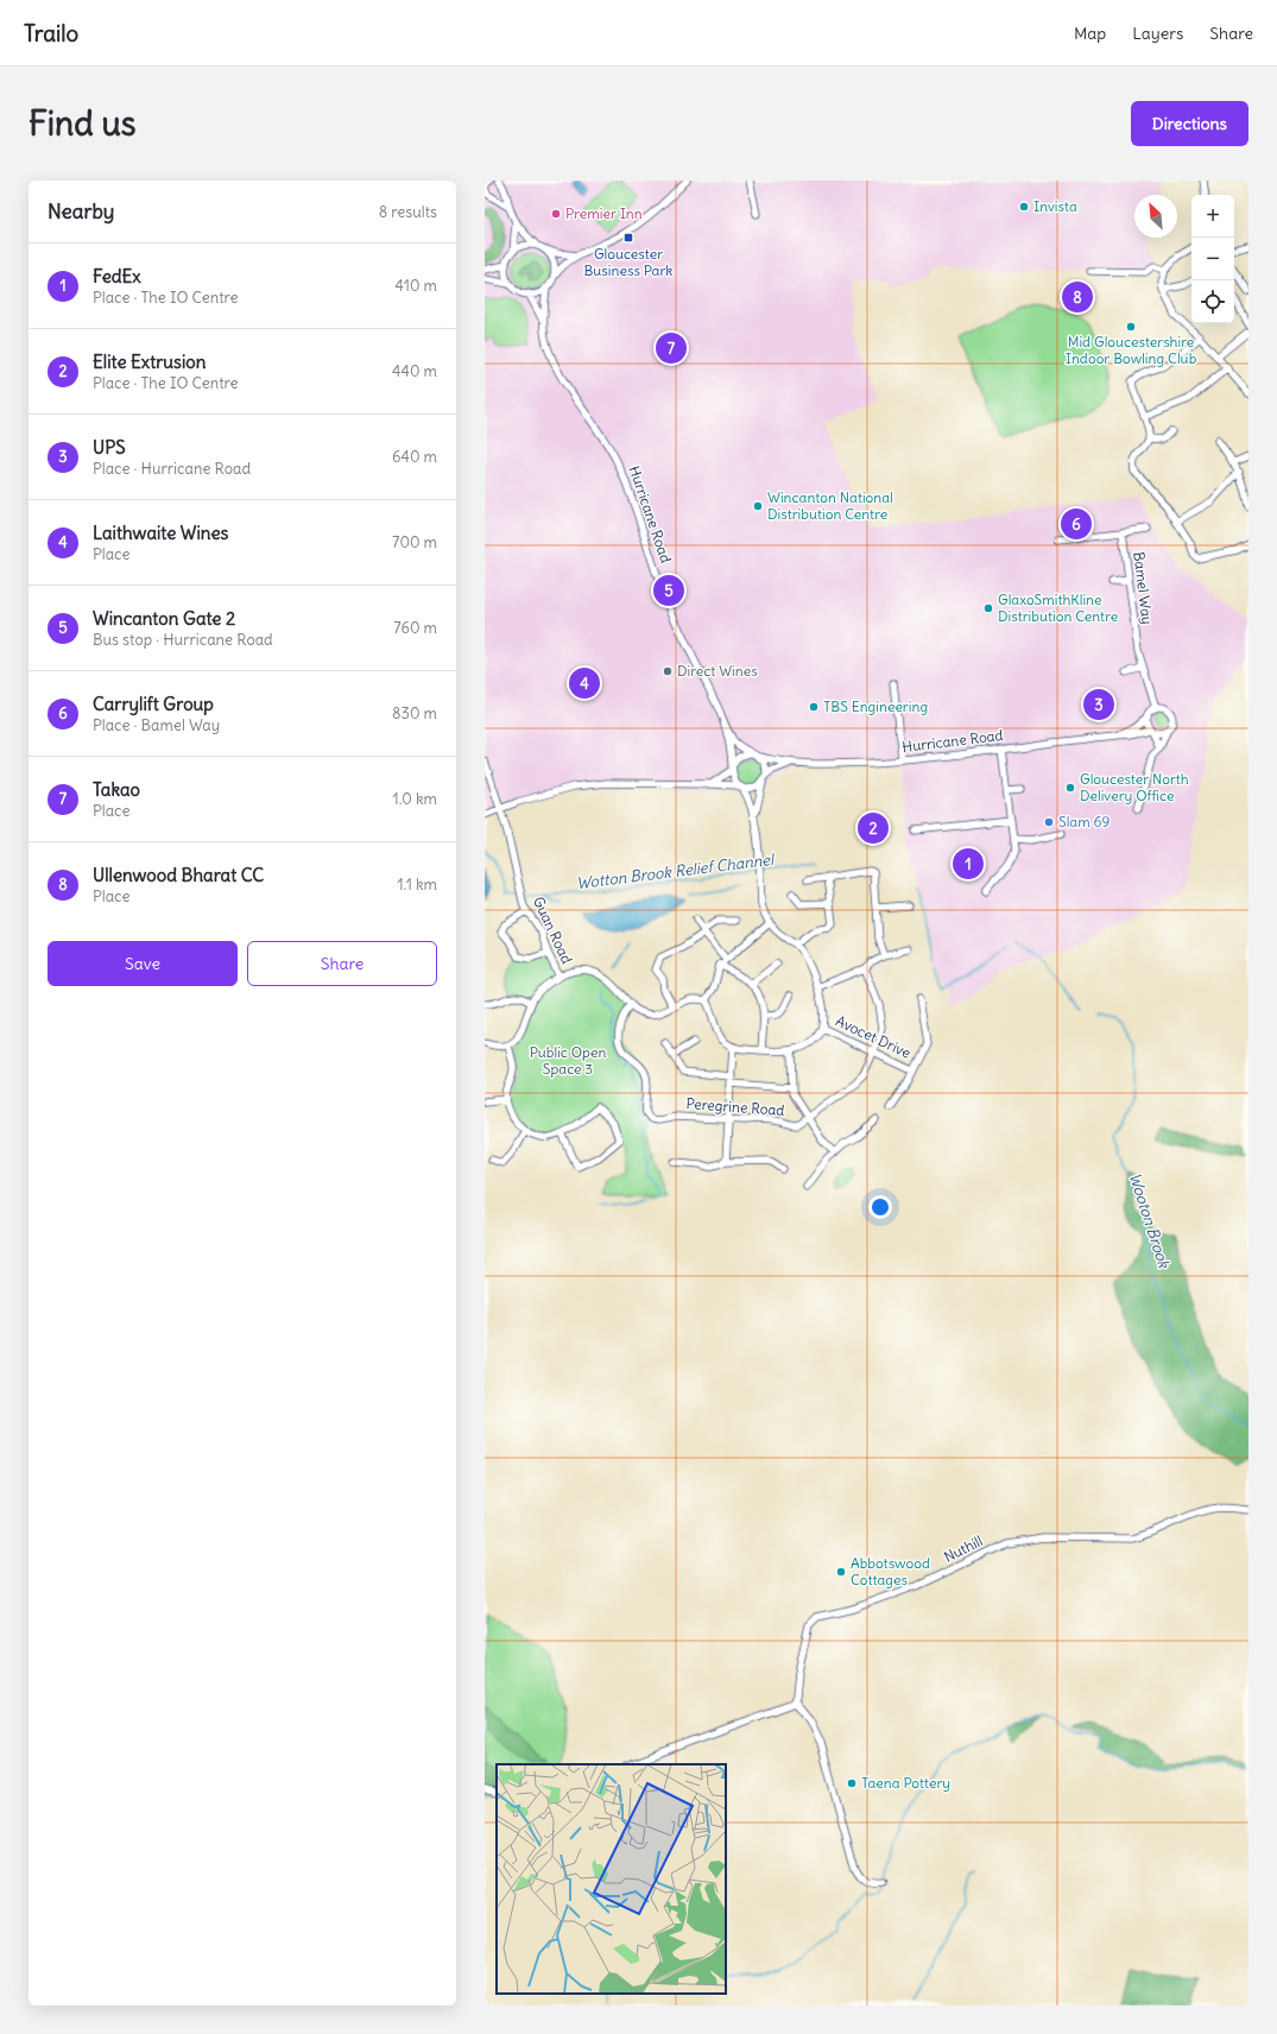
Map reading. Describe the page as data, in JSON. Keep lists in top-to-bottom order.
{
  "streets": {
    "street": [
      "Hurricane Road",
      "Bamel Way",
      "Guan Road",
      "Avocet Drive",
      "Peregrine Road",
      "Nuthill"
    ]
  },
  "crossings": [
    ["Hurricane Road", "Bamel Way"],
    ["Guan Road", "Peregrine Road"],
    ["Avocet Drive", "Peregrine Road"]
  ],
  "water": ["Wotton Brook Relief Channel", "Wooton Brook"],
  "parks": ["Public Open Space 3"],
  "places": {
    "other": [
      "Invista",
      "Premier Inn",
      "Mid Gloucestershire Indoor Bowling Club",
      "Wincanton National Distribution Centre",
      "GlaxoSmithKline Distribution Centre",
      "Direct Wines",
      "TBS Engineering",
      "Gloucester North Delivery Office",
      "Slam 69",
      "Abbotswood Cottages",
      "Taena Pottery"
    ],
    "transit": ["Gloucester Business Park"]
  },
  "north": "top left",
  "page": {
    "header": "Trailo",
    "nav": ["Map", "Layers", "Share"],
    "buttons": [
      "Directions",
      ["Save", "Share"]
    ],
    "title": "Find us",
    "heading": ["Nearby", "8 results"],
    "map_buttons": ["+", "−"],
    "list": [
      {
        "mark": "1",
        "name": "FedEx",
        "note": "Place · The IO Centre",
        "value": "410 m"
      },
      {
        "mark": "2",
        "name": "Elite Extrusion",
        "note": "Place · The IO Centre",
        "value": "440 m"
      },
      {
        "mark": "3",
        "name": "UPS",
        "note": "Place · Hurricane Road",
        "value": "640 m"
      },
      {
        "mark": "4",
        "name": "Laithwaite Wines",
        "note": "Place",
        "value": "700 m"
      },
      {
        "mark": "5",
        "name": "Wincanton Gate 2",
        "note": "Bus stop · Hurricane Road",
        "value": "760 m"
      },
      {
        "mark": "6",
        "name": "Carrylift Group",
        "note": "Place · Bamel Way",
        "value": "830 m"
      },
      {
        "mark": "7",
        "name": "Takao",
        "note": "Place",
        "value": "1.0 km"
      },
      {
        "mark": "8",
        "name": "Ullenwood Bharat CC",
        "note": "Place",
        "value": "1.1 km"
      }
    ],
    "pins": [
      "8",
      "7",
      "6",
      "5",
      "4",
      "3",
      "2",
      "1"
    ]
  }
}
